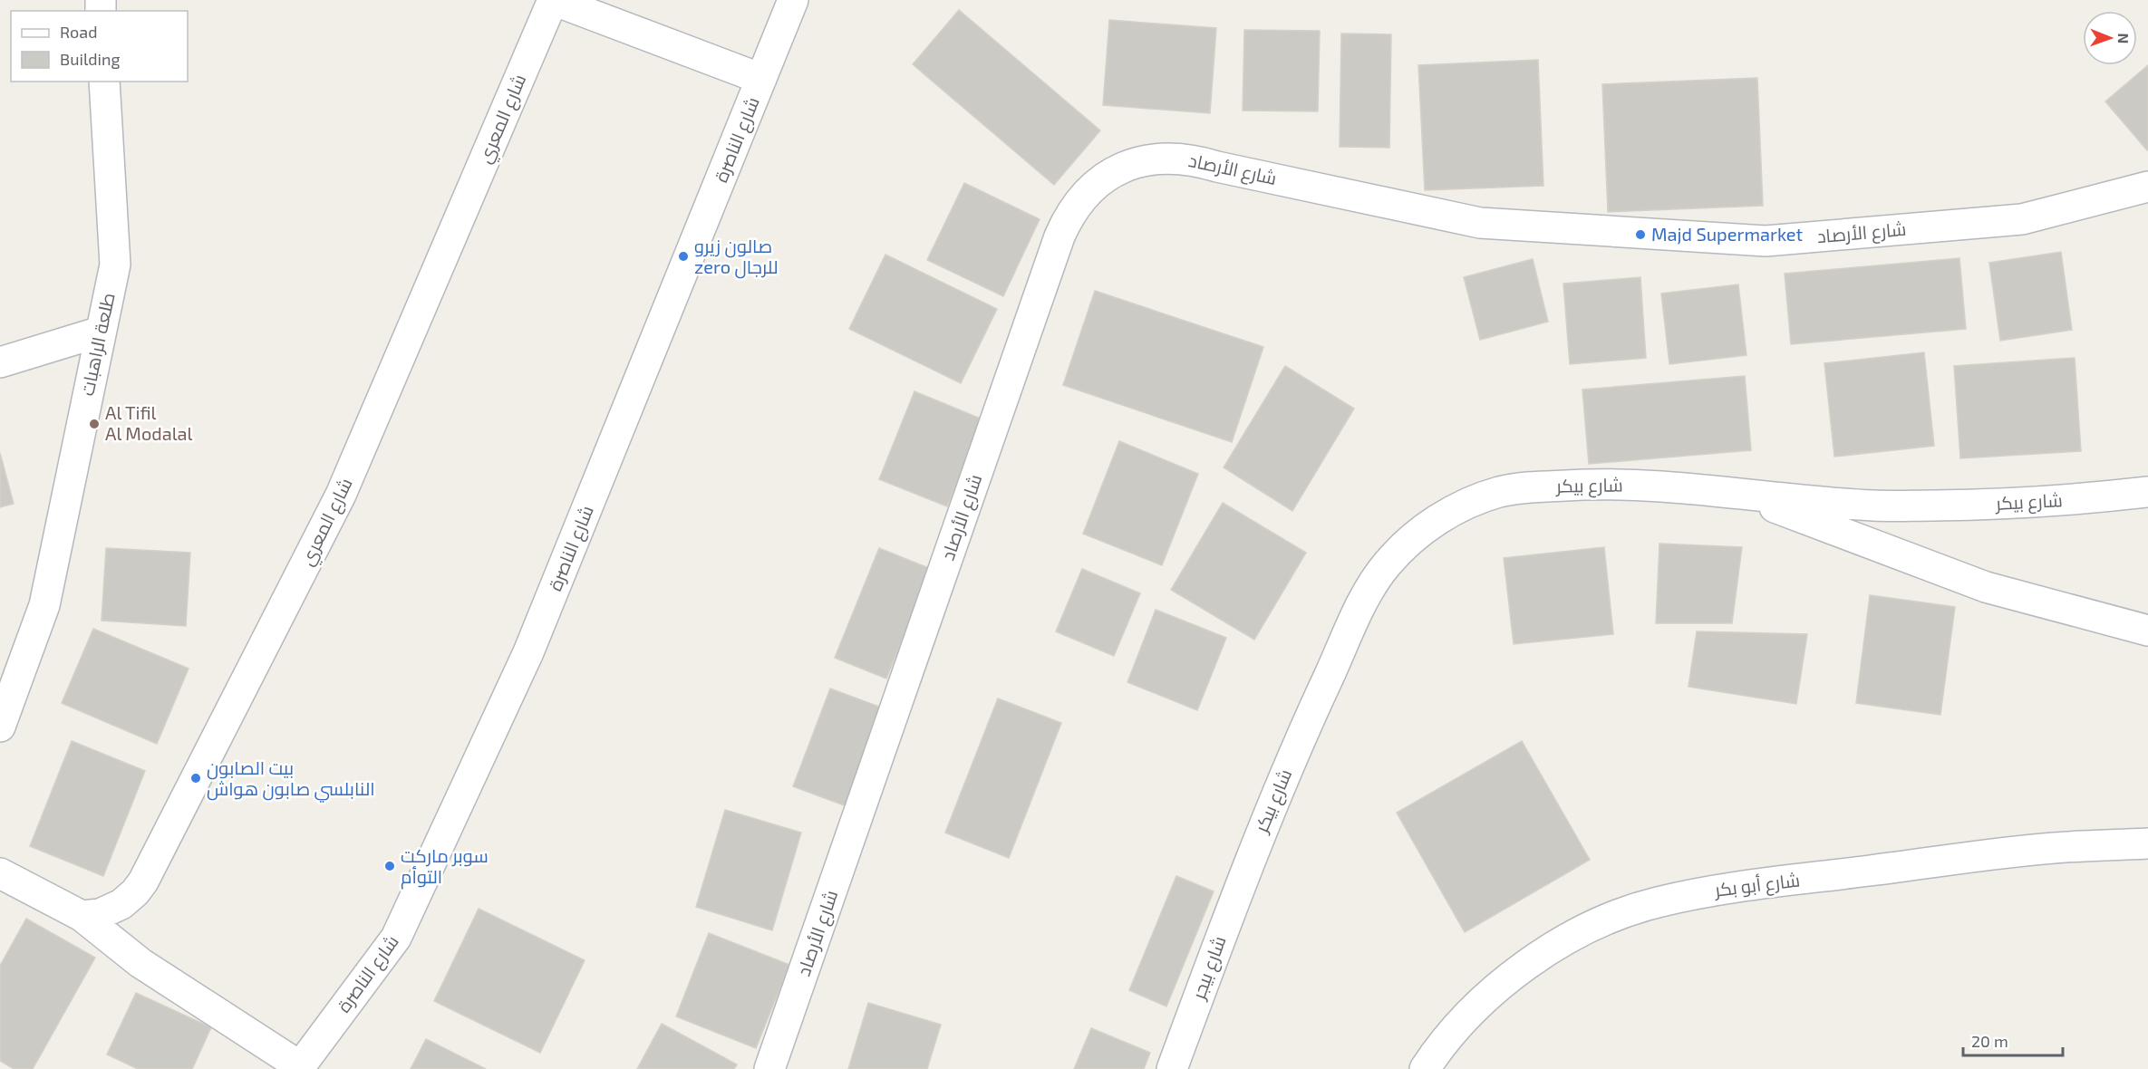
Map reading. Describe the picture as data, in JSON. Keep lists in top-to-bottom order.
{
  "streets": {
    "street": [
      "شارع المعري",
      "شارع الناصرة",
      "شارع الأرصاد",
      "طلعة الراهبات",
      "شارع بيكر",
      "شارع أبو بكر",
      "شارع بيجر"
    ]
  },
  "crossings": [
    ["شارع بيكر", "شارع بيجر"]
  ],
  "places": [
    "Majd Supermarket",
    "صالون زيرو zero للرجال",
    "Al Tifil Al Modalal",
    "بيت الصابون النابلسي صابون هواش",
    "سوبر ماركت التوأم"
  ],
  "legend": ["Road", "Building"],
  "scale_bar": "20 m",
  "north": "right"
}
